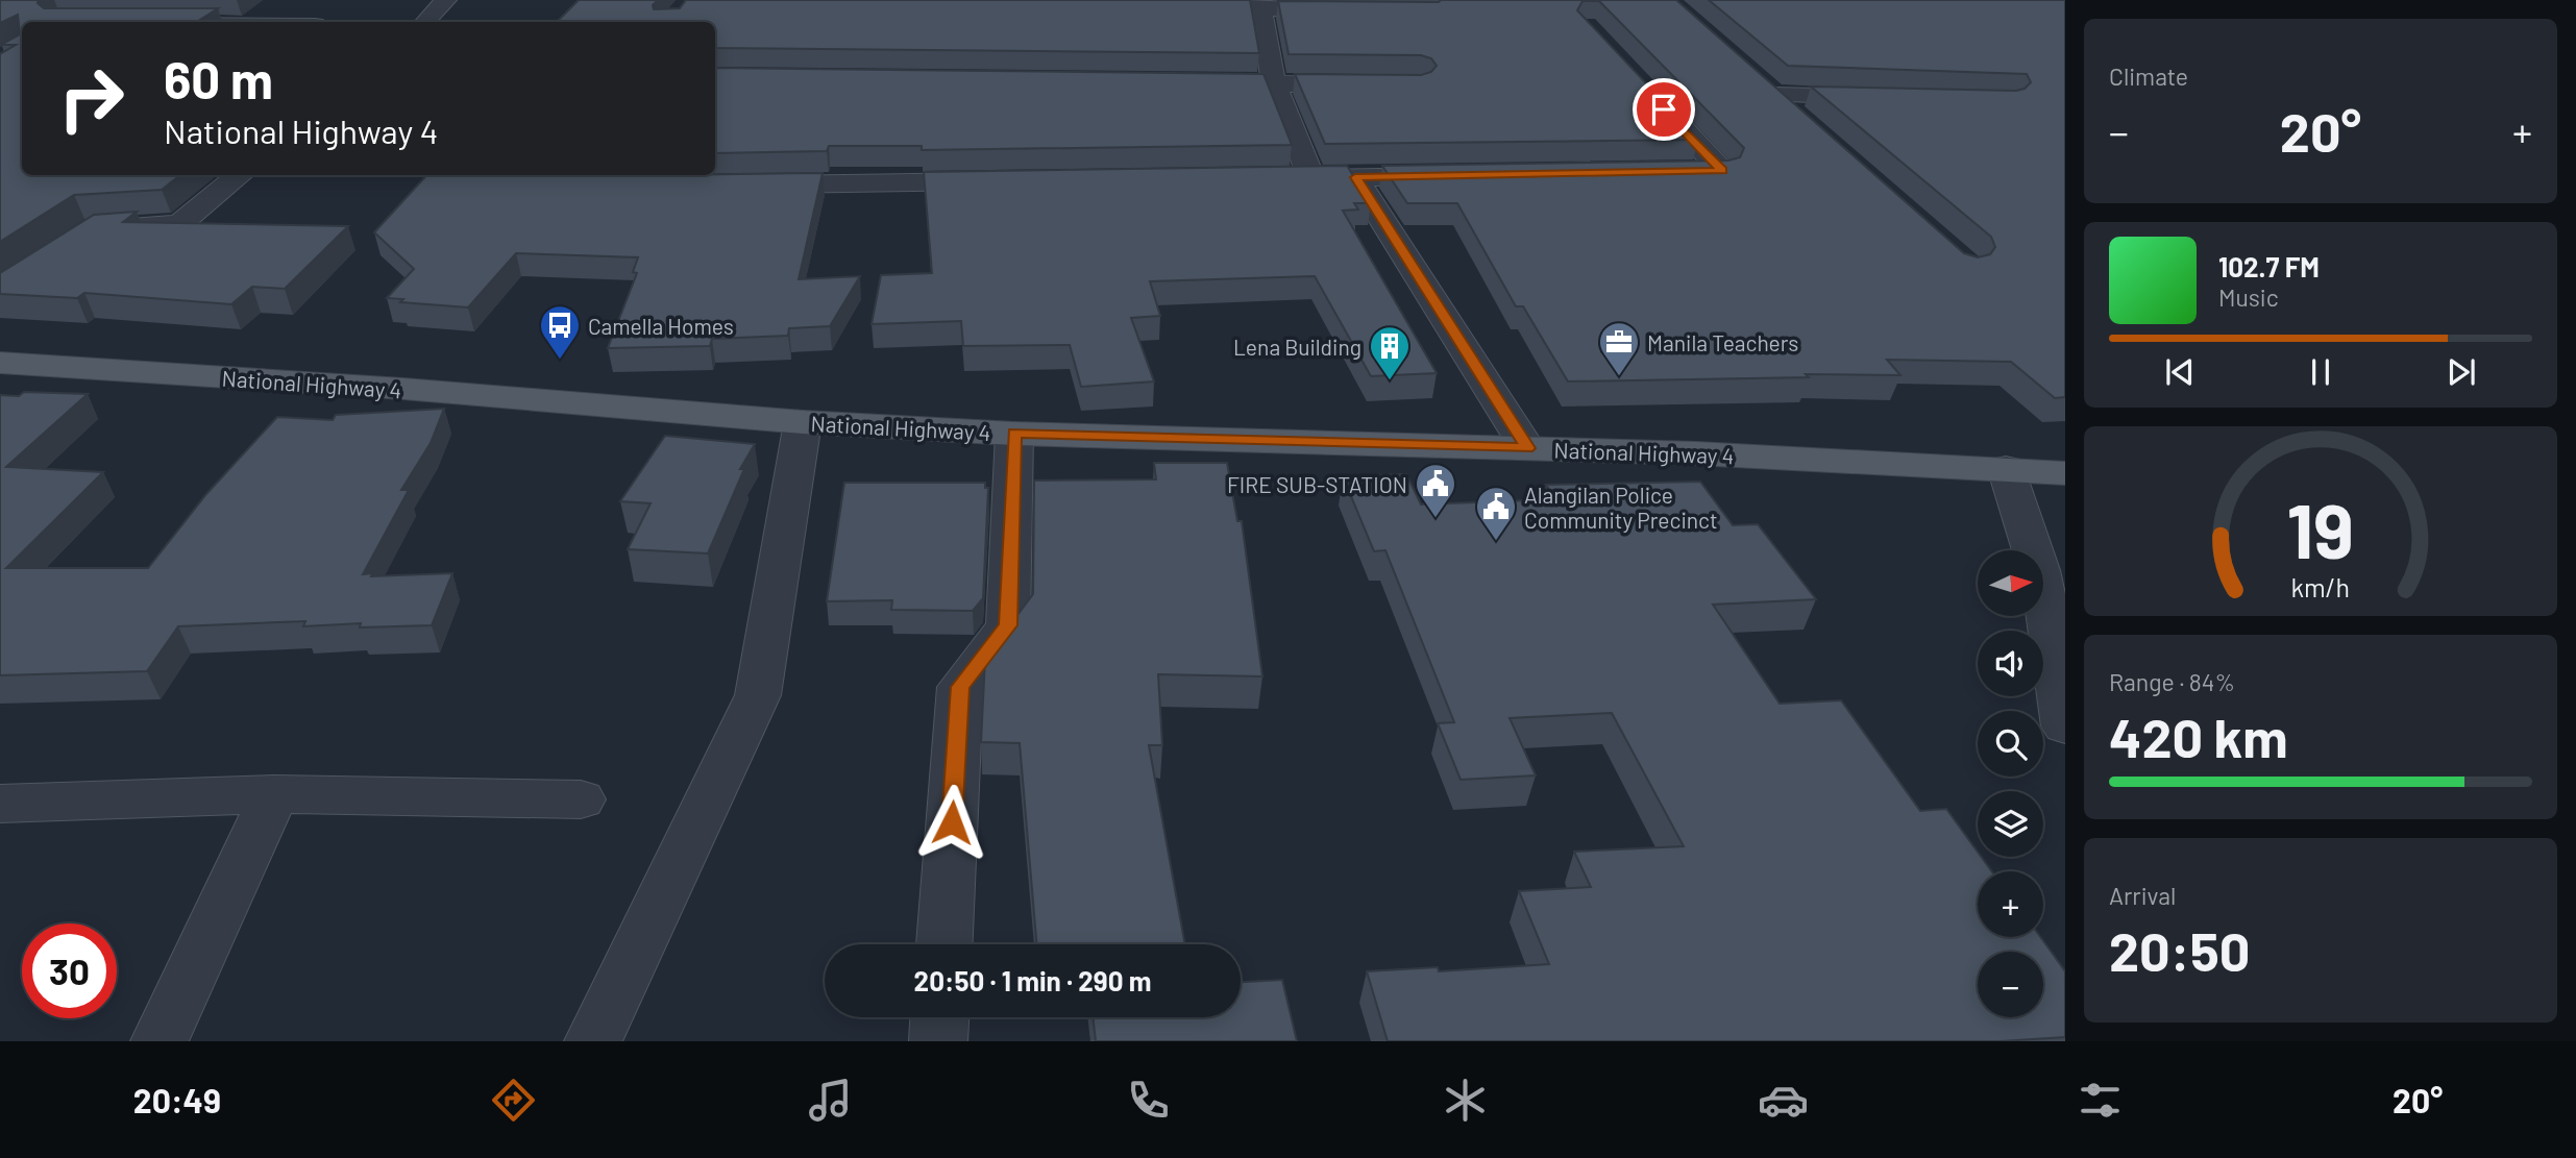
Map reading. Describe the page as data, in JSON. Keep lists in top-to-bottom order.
{
  "streets": {
    "main road": ["National Highway 4"]
  },
  "places": {
    "bus stop": ["Camella Homes"],
    "office": ["Manila Teachers"],
    "building": ["Lena Building"],
    "public building": ["FIRE SUB-STATION", "Alangilan Police Community Precinct"]
  },
  "north": "right",
  "page": {
    "tile": [
      "Climate",
      ["Range · 84%", "420 km"],
      ["Arrival", "20:50"]
    ],
    "turn": ["60 m", "National Highway 4"],
    "heat": ["−", "20°", "+"],
    "song": ["102.7 FM", "Music"],
    "map_buttons": ["+", "−"],
    "limit": "30",
    "trip": "20:50 · 1 min · 290 m",
    "tabs": ["20:49", "20°"],
    "gauge": ["19", "km/h"]
  }
}
